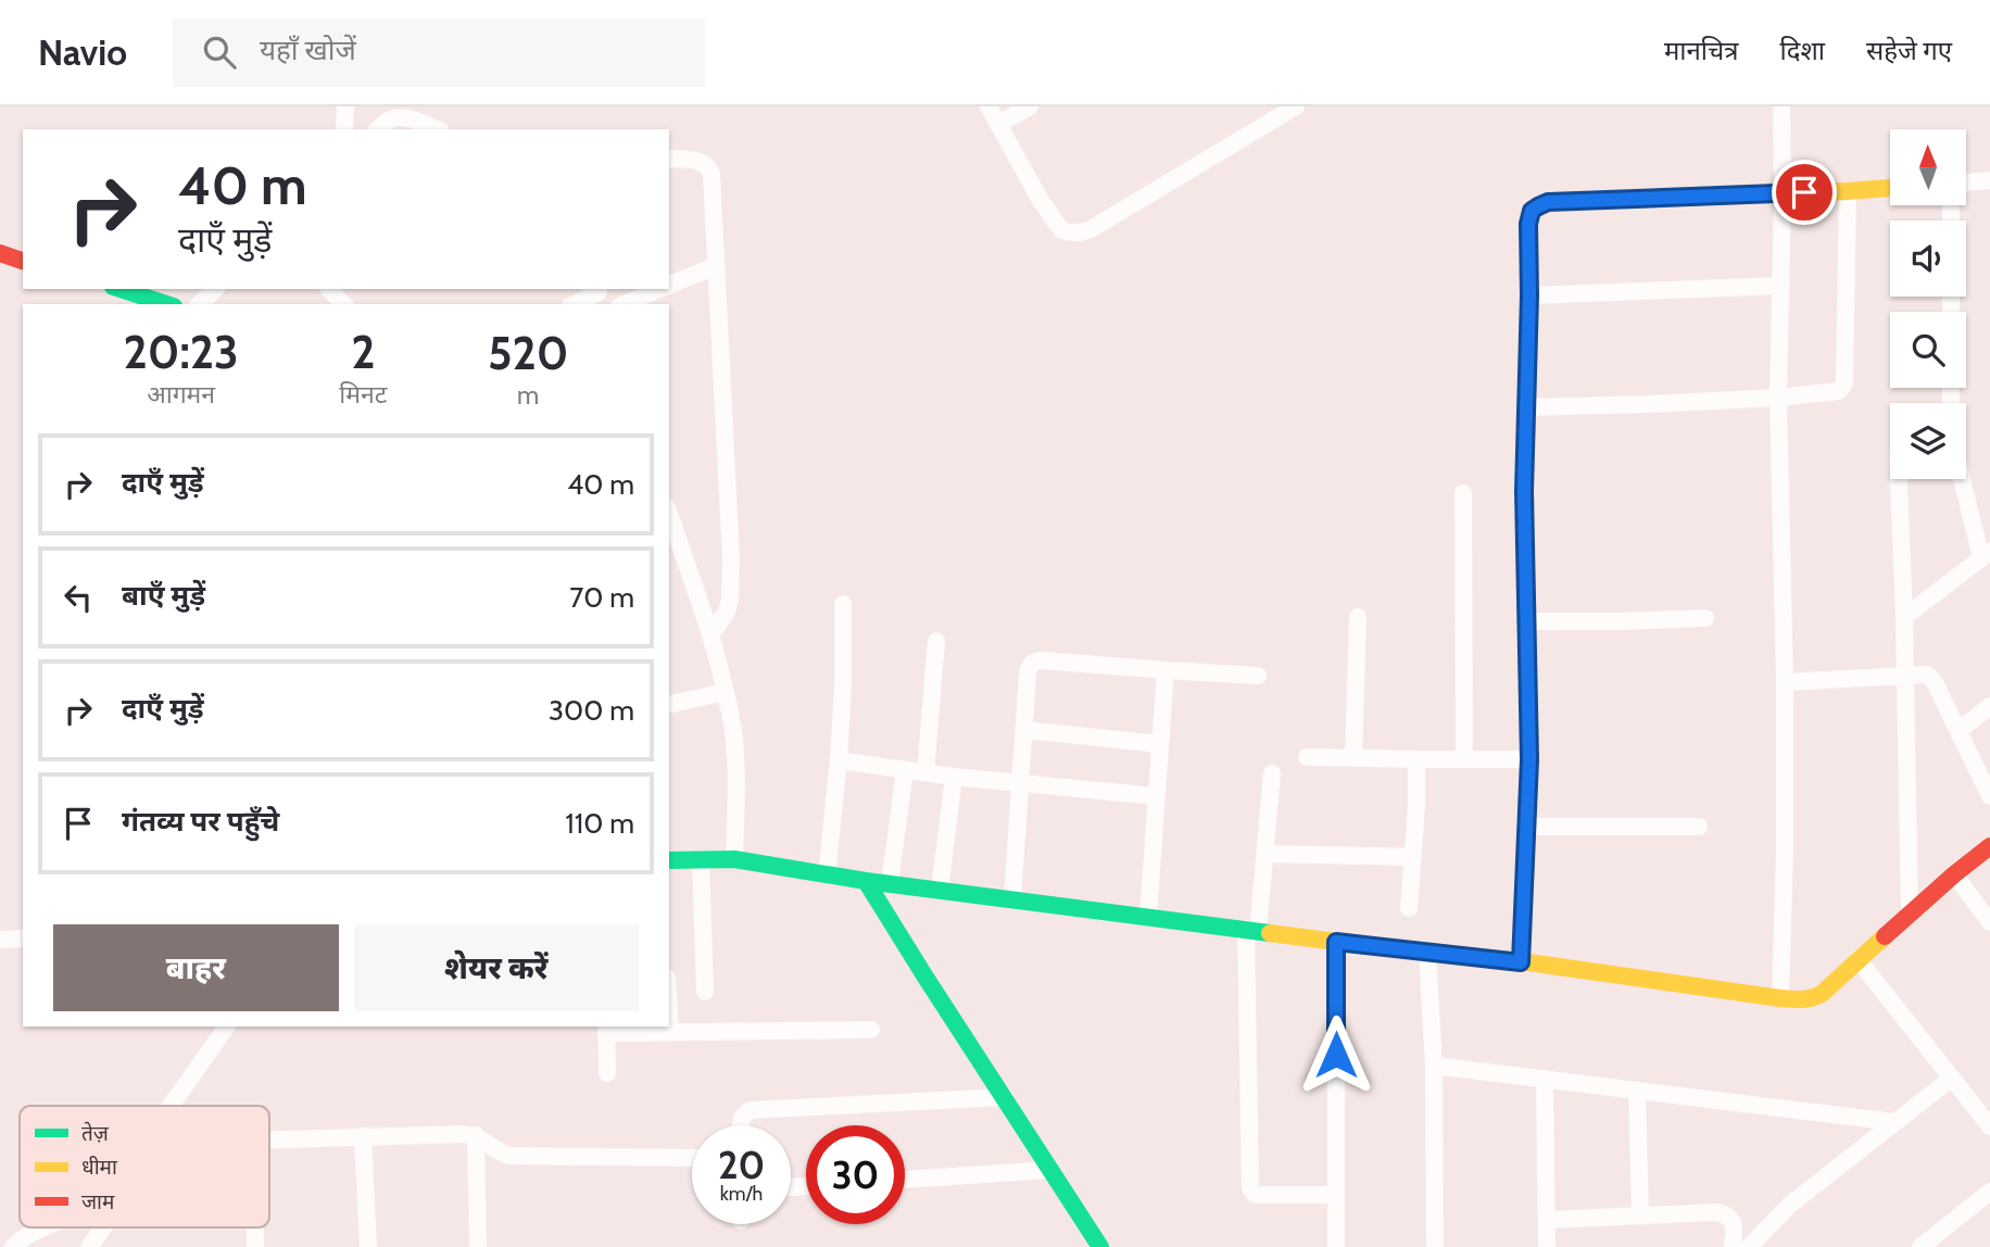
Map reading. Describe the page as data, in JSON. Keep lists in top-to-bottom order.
{
  "legend": ["तेज़", "धीमा", "जाम"],
  "north": "top",
  "page": {
    "header": "Navio",
    "search": "यहाँ खोजें",
    "nav": ["मानचित्र", "दिशा", "सहेजे गए"],
    "turn": ["40 m", "दाएँ मुड़ें"],
    "eta": [
      "20:23",
      "आगमन",
      "2",
      "मिनट",
      "520",
      "m"
    ],
    "list": [
      {
        "name": "दाएँ मुड़ें",
        "value": "40 m"
      },
      {
        "name": "बाएँ मुड़ें",
        "value": "70 m"
      },
      {
        "name": "दाएँ मुड़ें",
        "value": "300 m"
      },
      {
        "name": "गंतव्य पर पहुँचे",
        "value": "110 m"
      }
    ],
    "buttons": ["बाहर", "शेयर करें"],
    "speed": "20 km/h",
    "limit": "30"
  }
}
